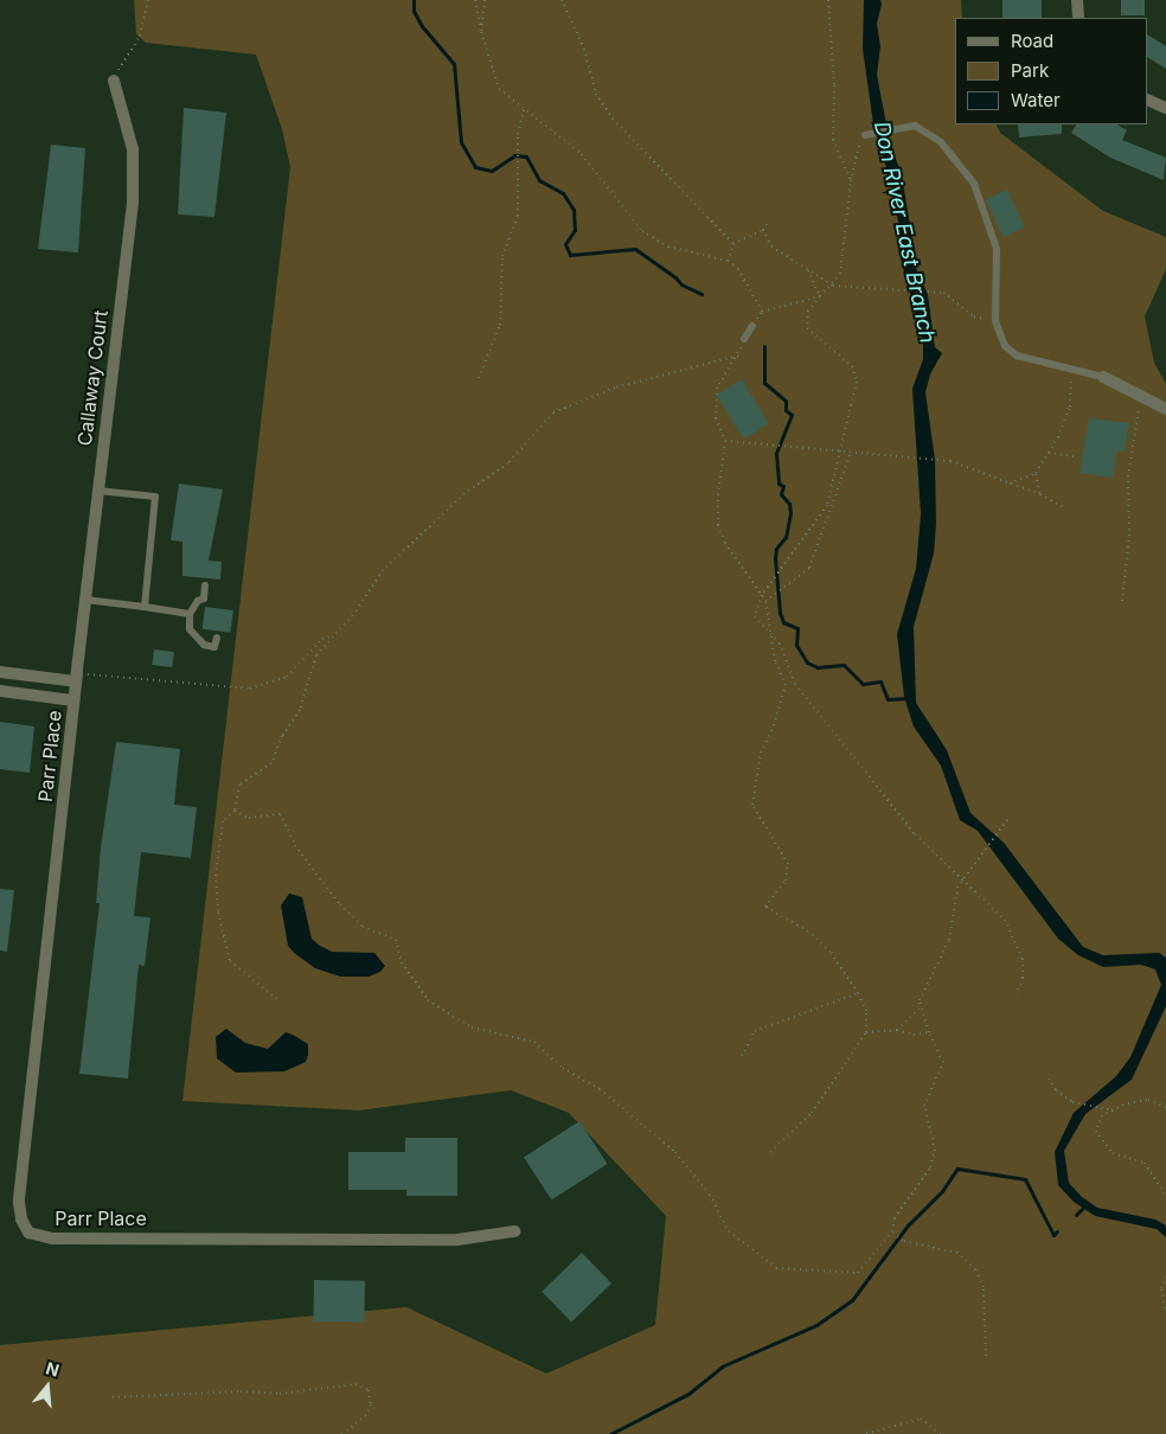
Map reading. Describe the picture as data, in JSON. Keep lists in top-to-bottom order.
{
  "streets": {
    "street": ["Callaway Court", "Parr Place"]
  },
  "crossings": [
    ["Callaway Court", "Parr Place"]
  ],
  "water": ["Don River East Branch"],
  "legend": ["Road", "Park", "Water"],
  "north": "top"
}
